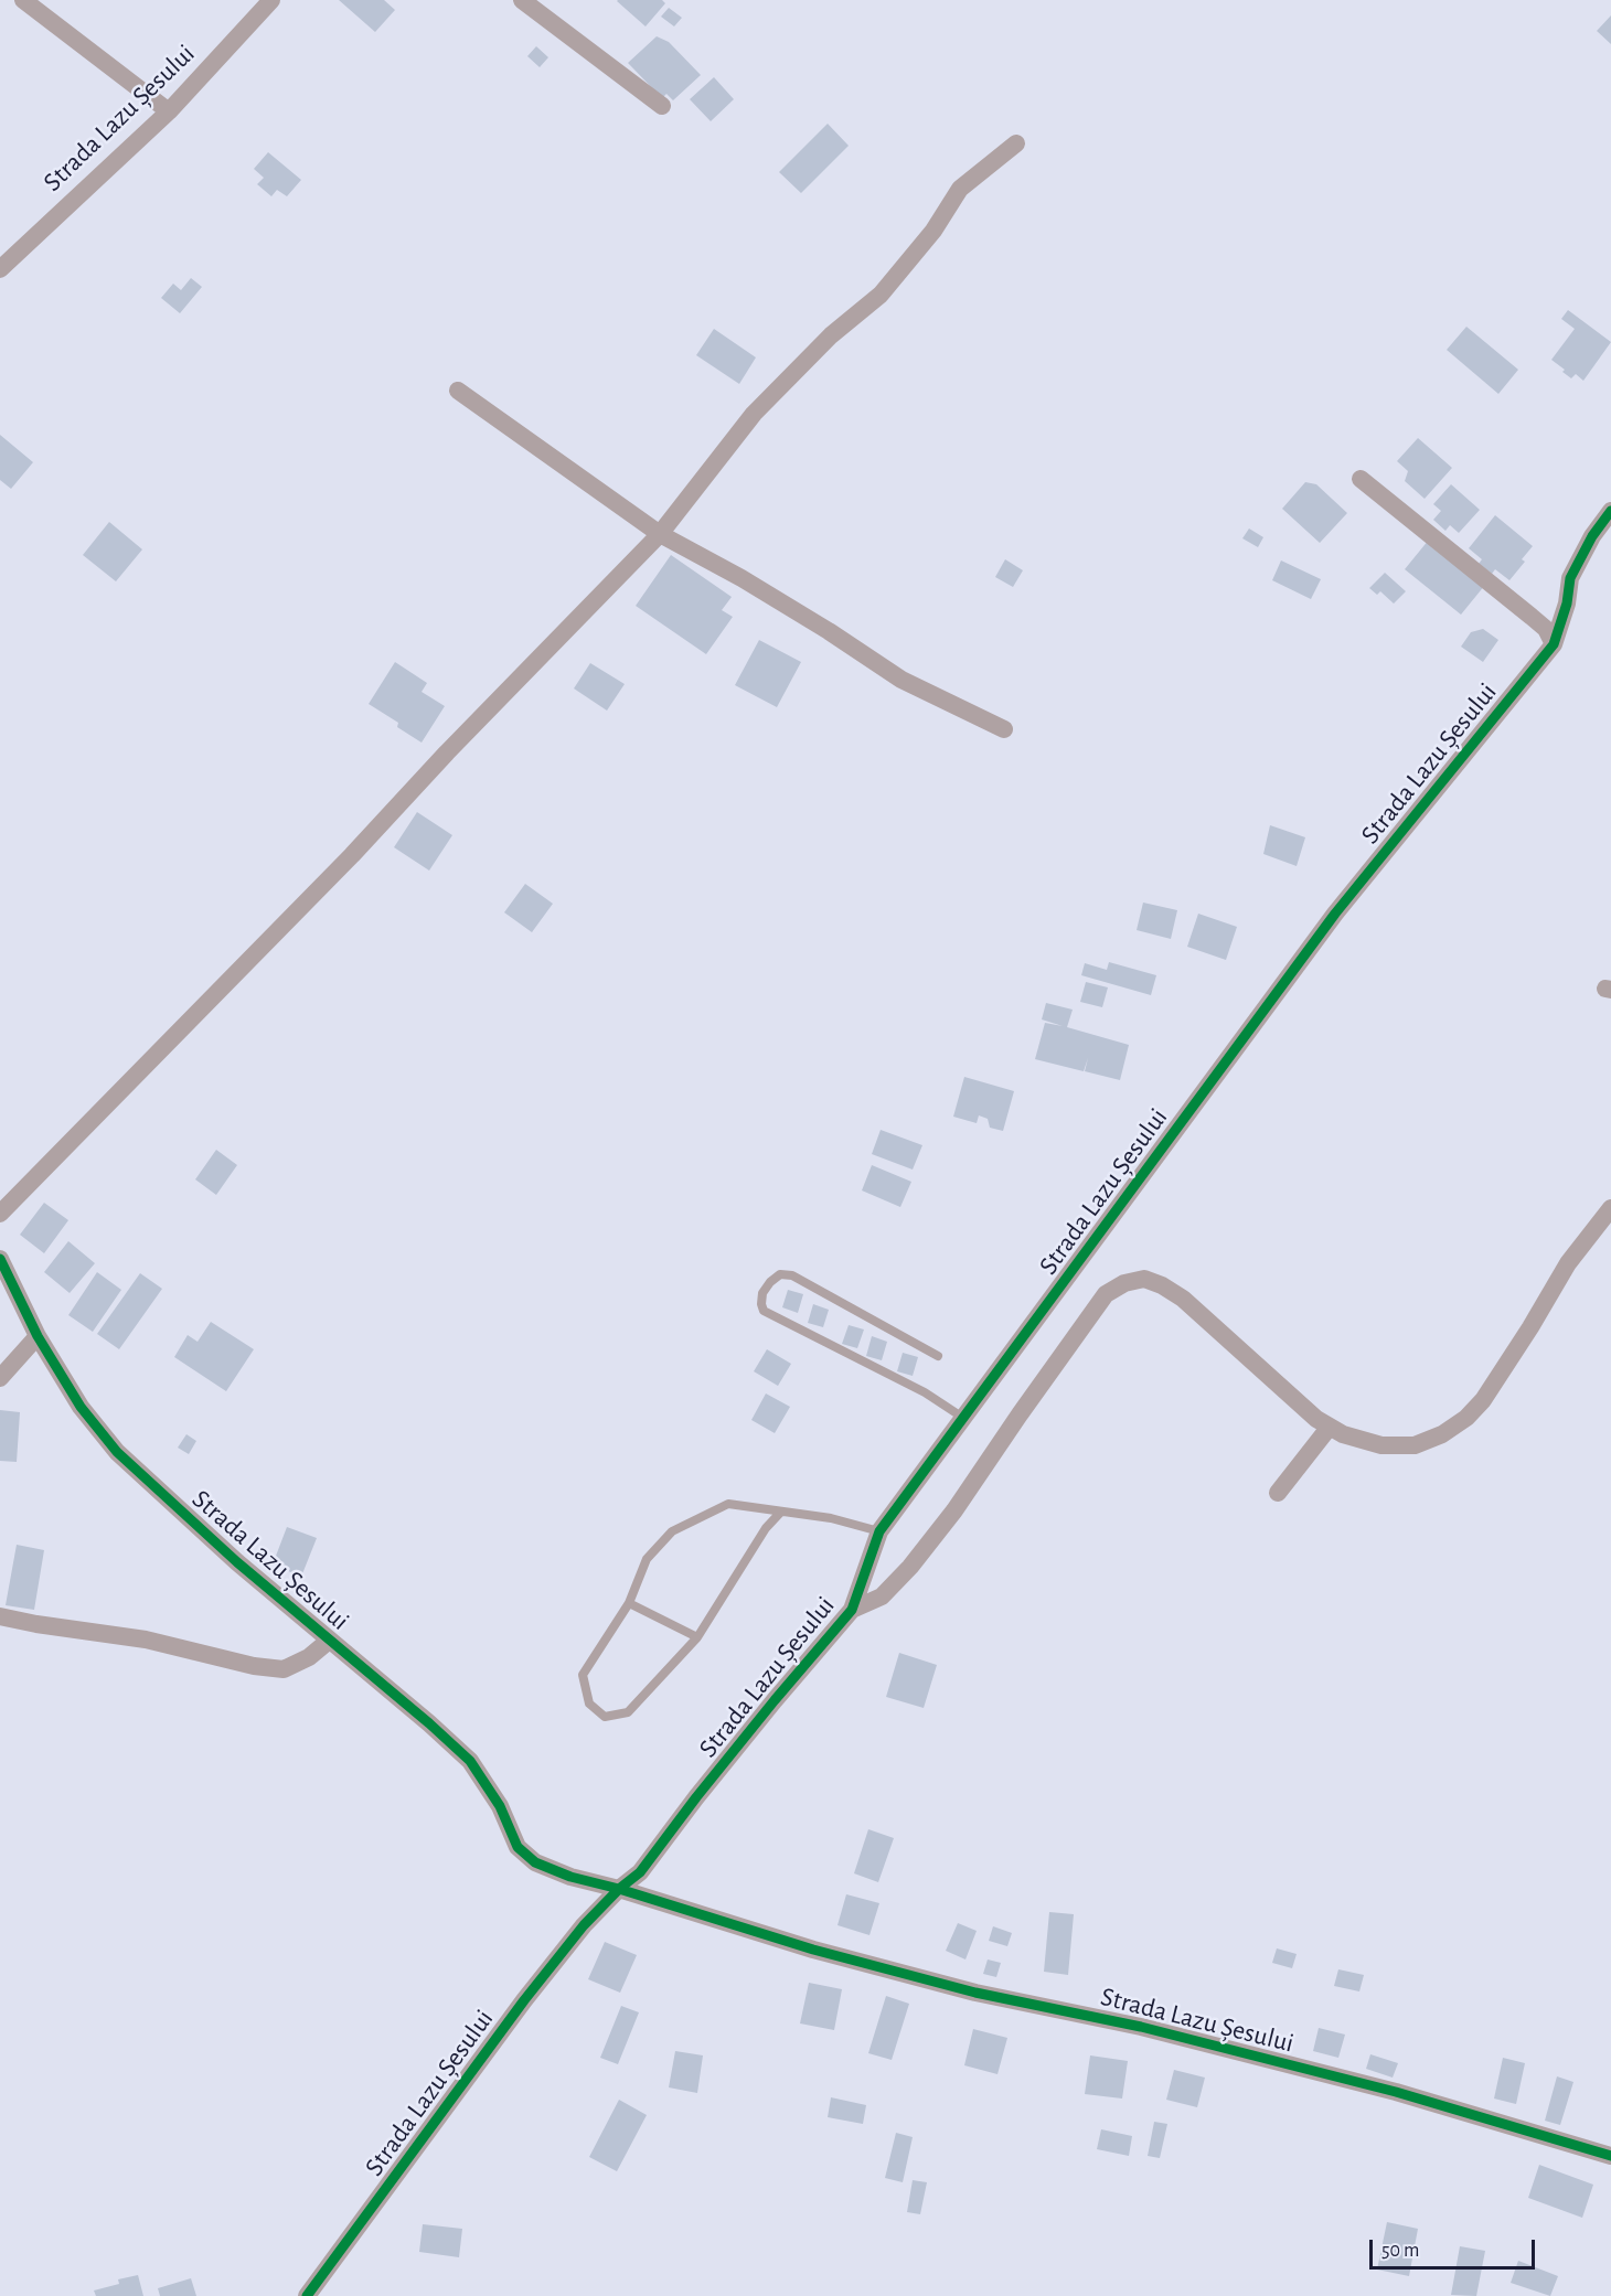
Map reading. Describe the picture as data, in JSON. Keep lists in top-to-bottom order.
{
  "streets": {
    "street": ["Strada Lazu Șesului"]
  },
  "scale_bar": "50 m"
}
